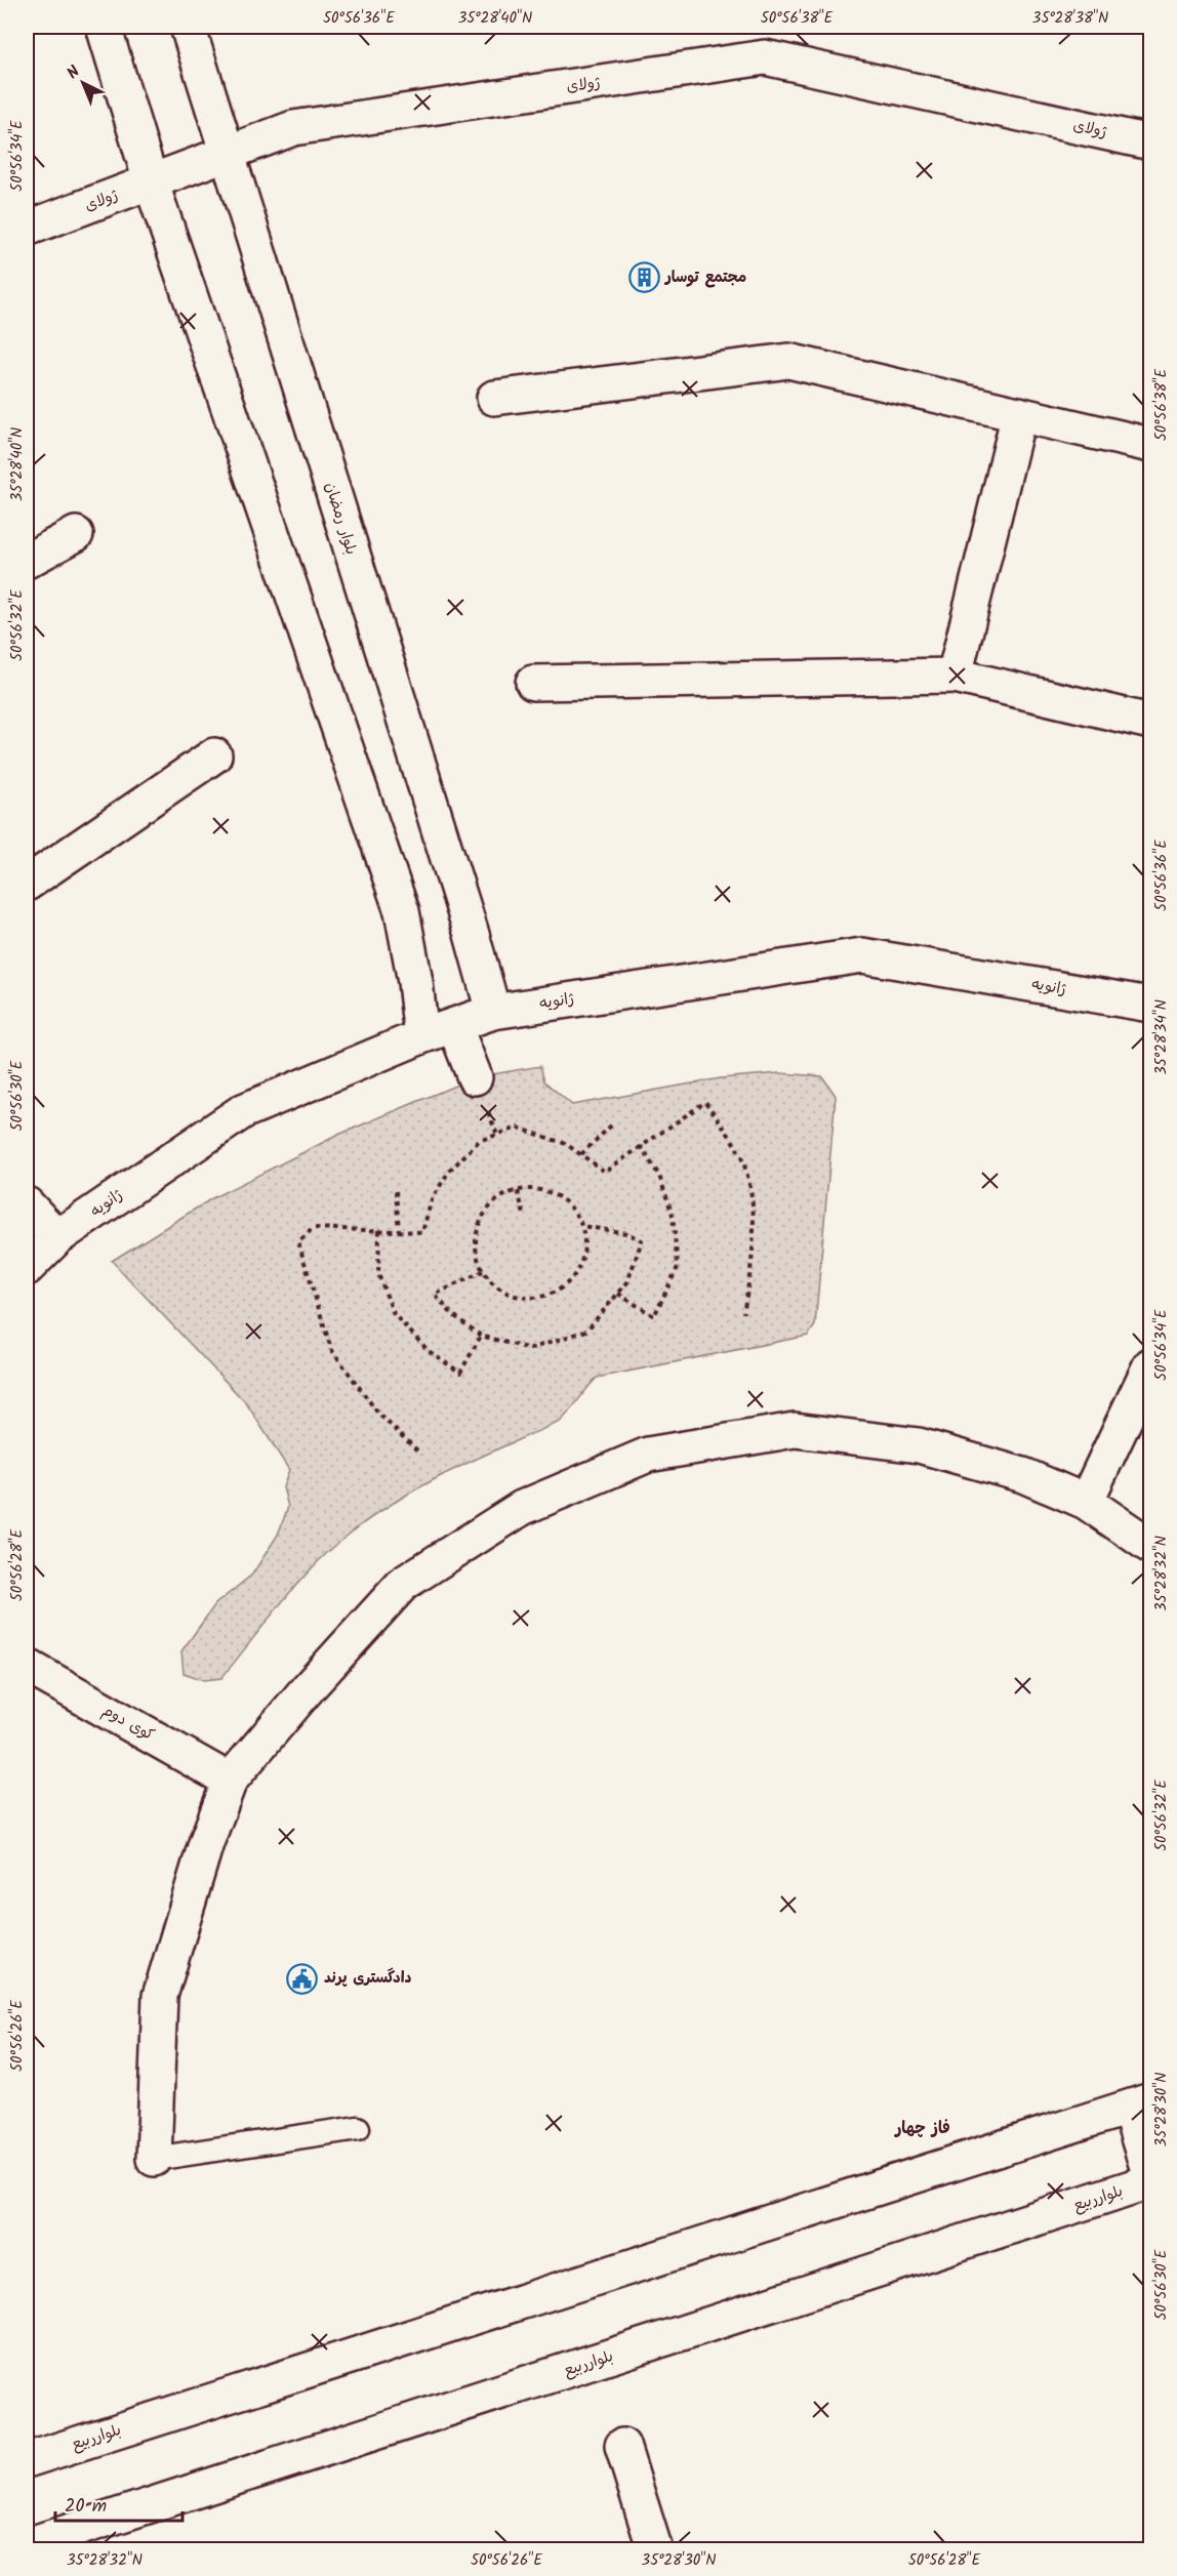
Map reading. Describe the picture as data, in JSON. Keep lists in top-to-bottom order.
{
  "streets": {
    "street": [
      "ژولای",
      "بلوار رمضان",
      "ژانویه",
      "کوی دوم",
      "بلوارربیع"
    ]
  },
  "crossings": [
    ["ژولای", "بلوار رمضان"],
    ["بلوار رمضان", "ژانویه"]
  ],
  "districts": ["فاز چهار"],
  "places": {
    "building": ["مجتمع توسار"],
    "public building": ["دادگستری پرند"]
  },
  "scale_bar": "20 m",
  "north": "top left",
  "coordinates": [
    "50°56'36\"E",
    "35°28'40\"N",
    "50°56'38\"E",
    "35°28'38\"N",
    "50°56'34\"E",
    "50°56'32\"E",
    "35°28'34\"N",
    "50°56'30\"E",
    "50°56'28\"E",
    "35°28'32\"N",
    "50°56'26\"E",
    "35°28'30\"N"
  ]
}
